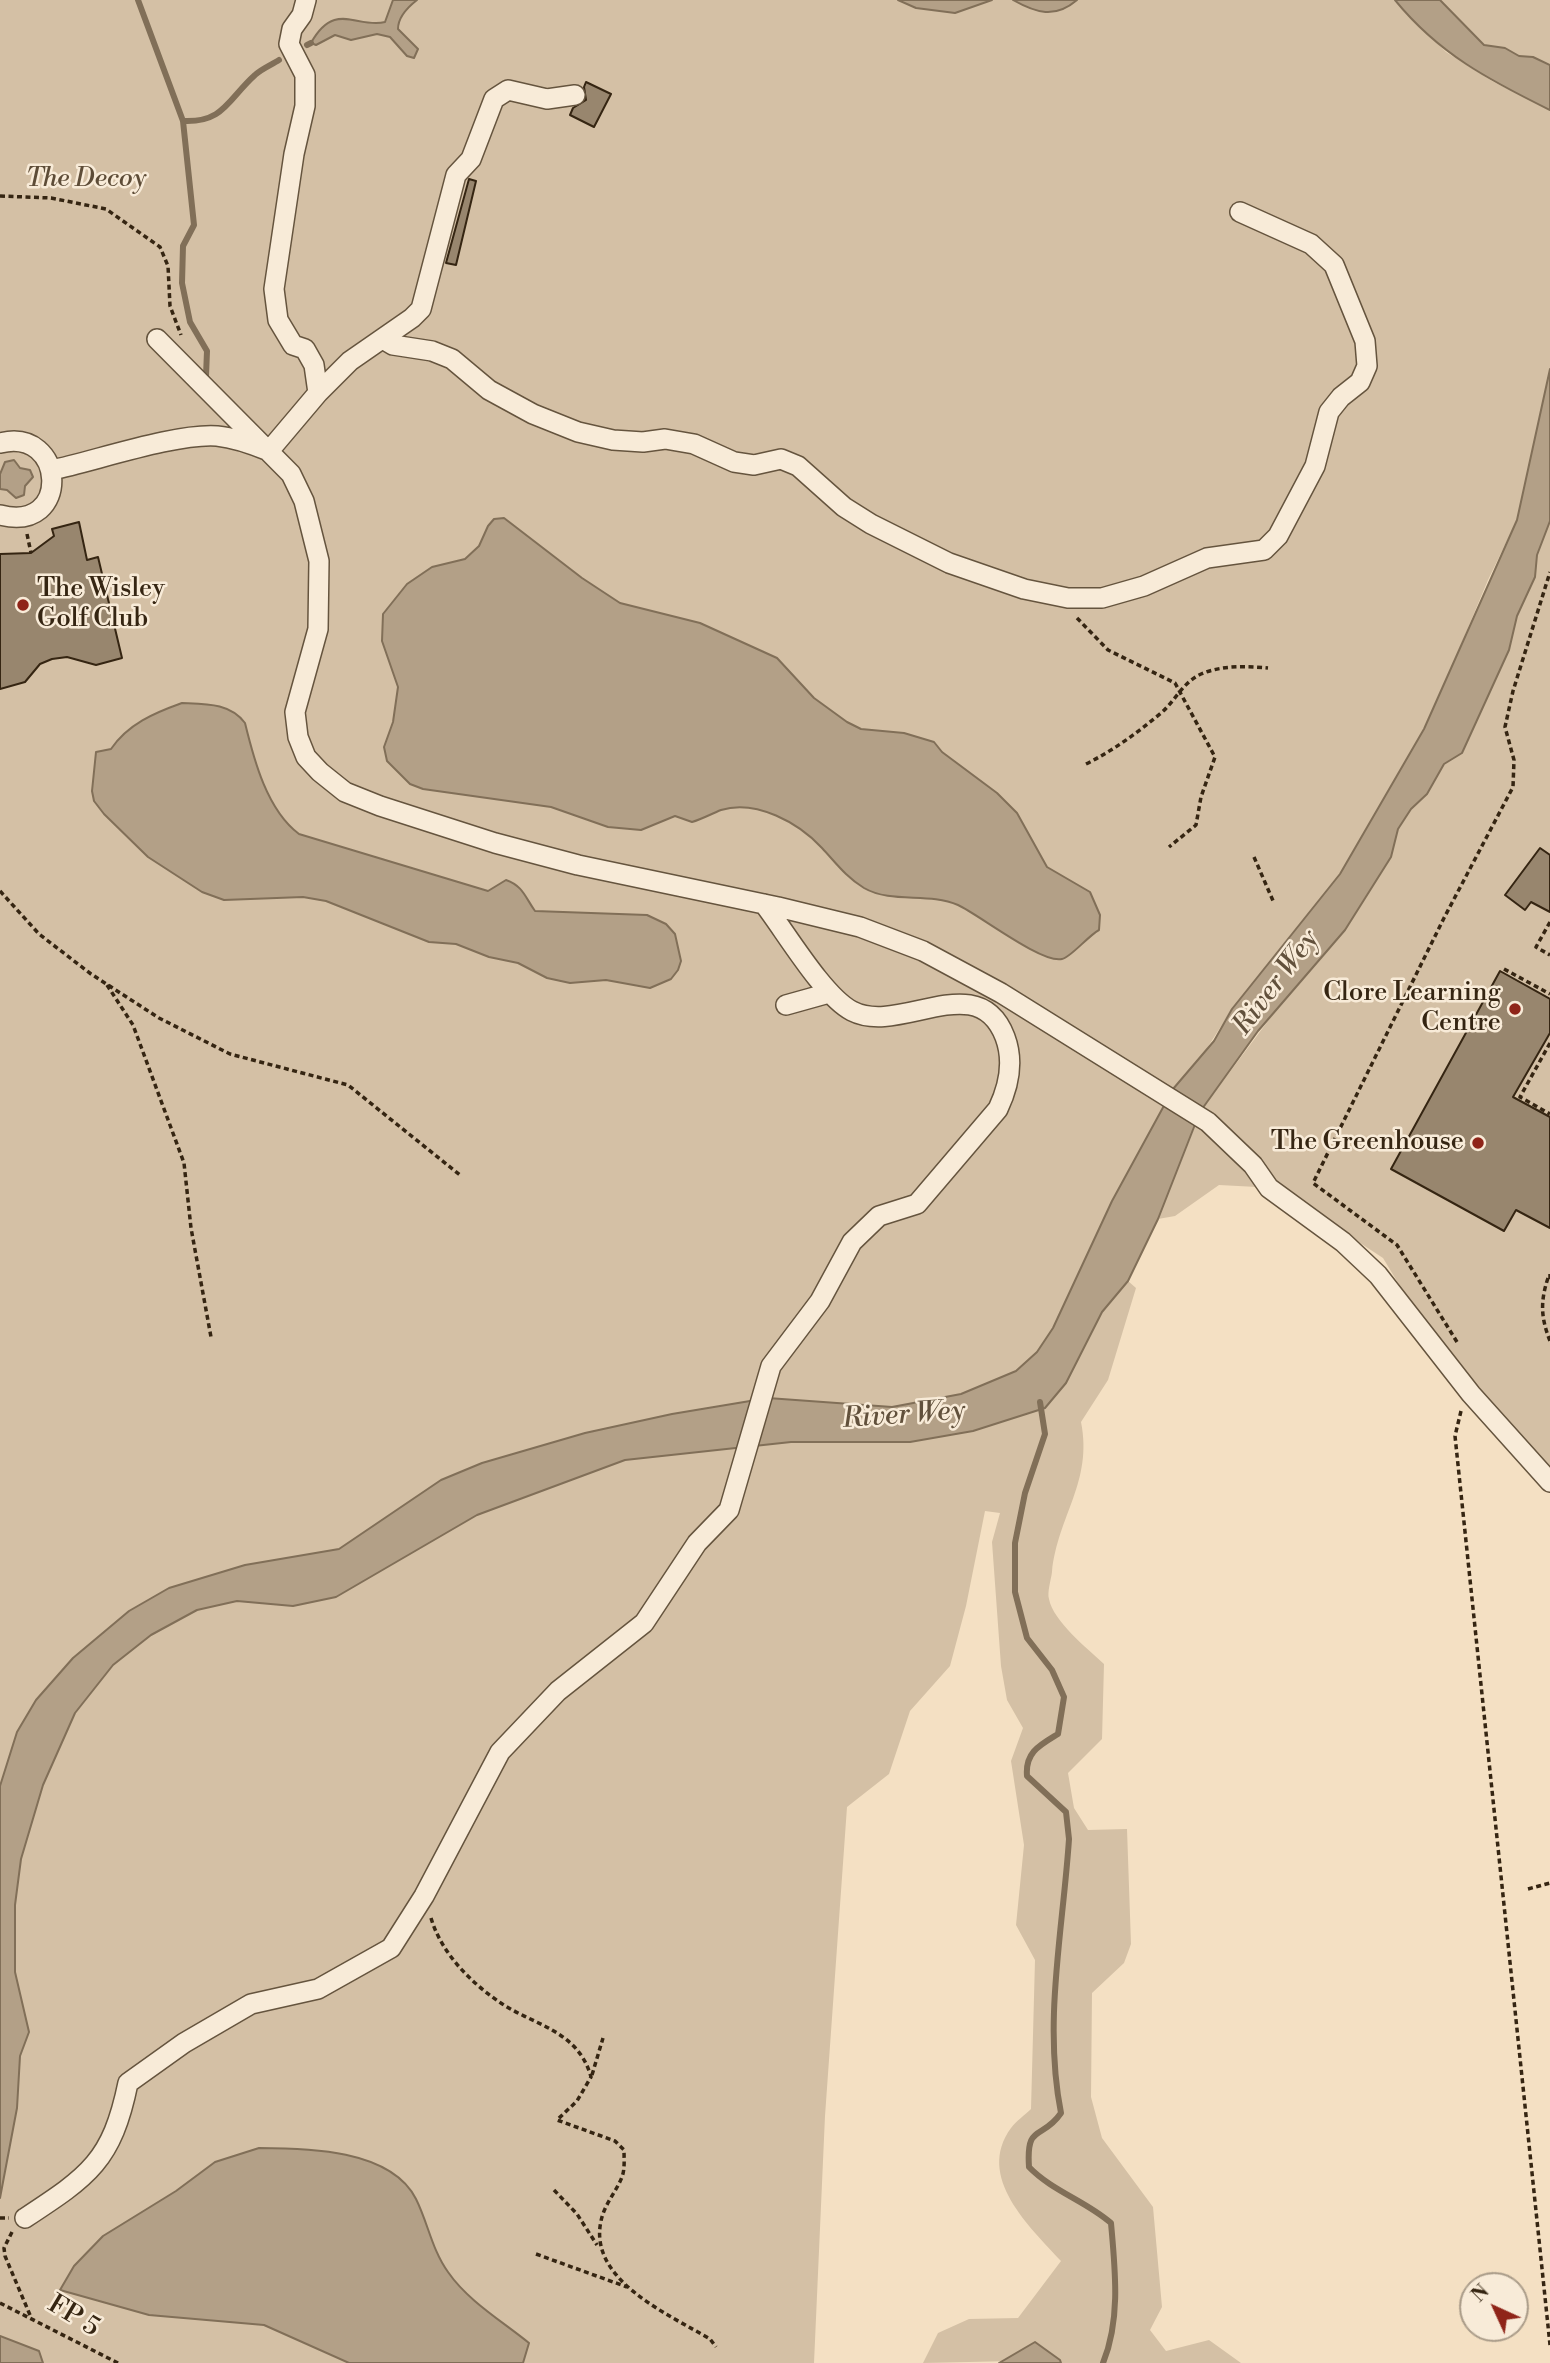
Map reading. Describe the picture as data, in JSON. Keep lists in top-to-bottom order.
{
  "streets": {
    "path": ["FP 5"]
  },
  "water": ["River Wey"],
  "parks": ["The Decoy"],
  "places": ["The Wisley Golf Club", "Clore Learning Centre", "The Greenhouse"],
  "north": "top left"
}
